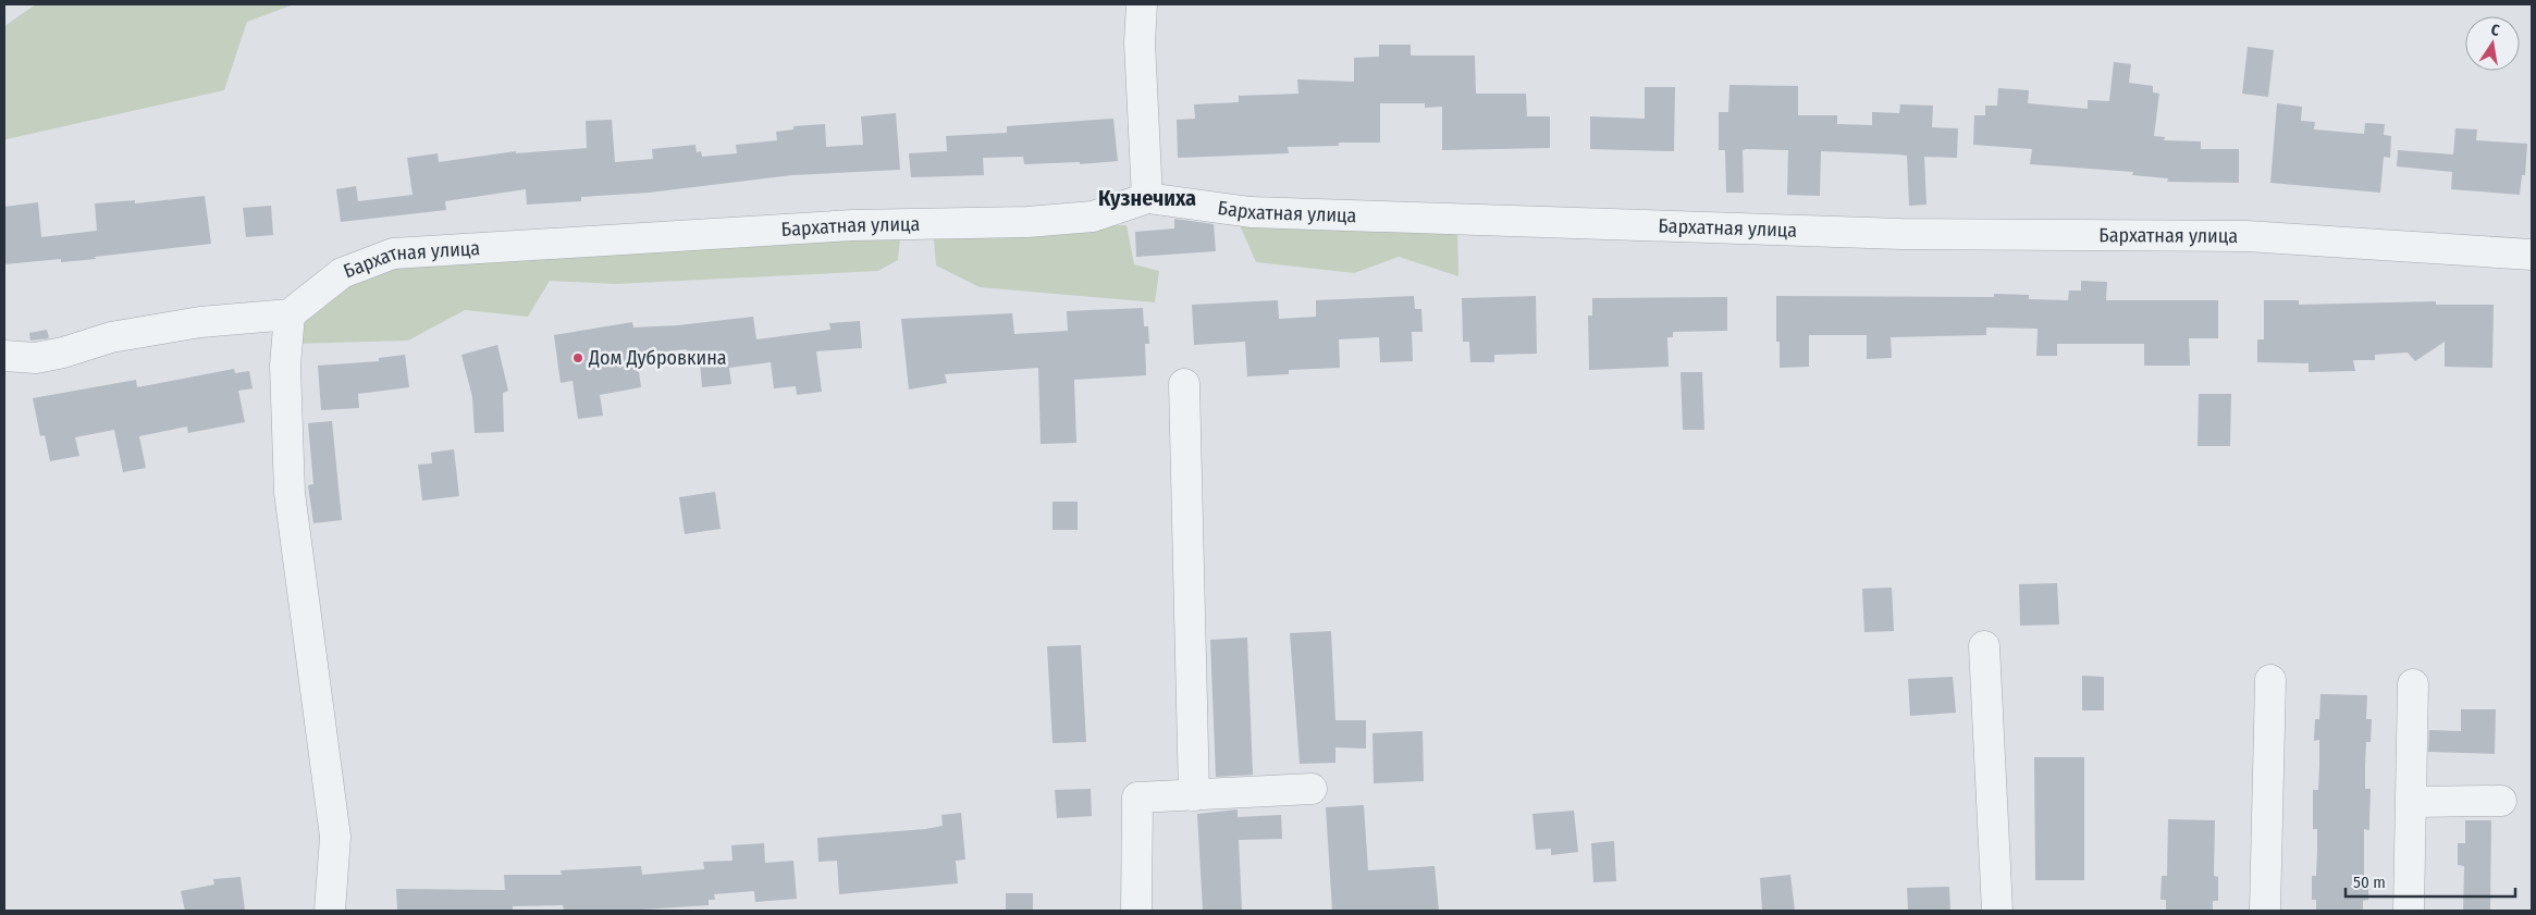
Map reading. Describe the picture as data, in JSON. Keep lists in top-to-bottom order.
{
  "streets": {
    "street": ["Бархатная улица"]
  },
  "districts": ["Кузнечиха"],
  "places": ["Дом Дубровкина"],
  "scale_bar": "50 m",
  "north": "top"
}
